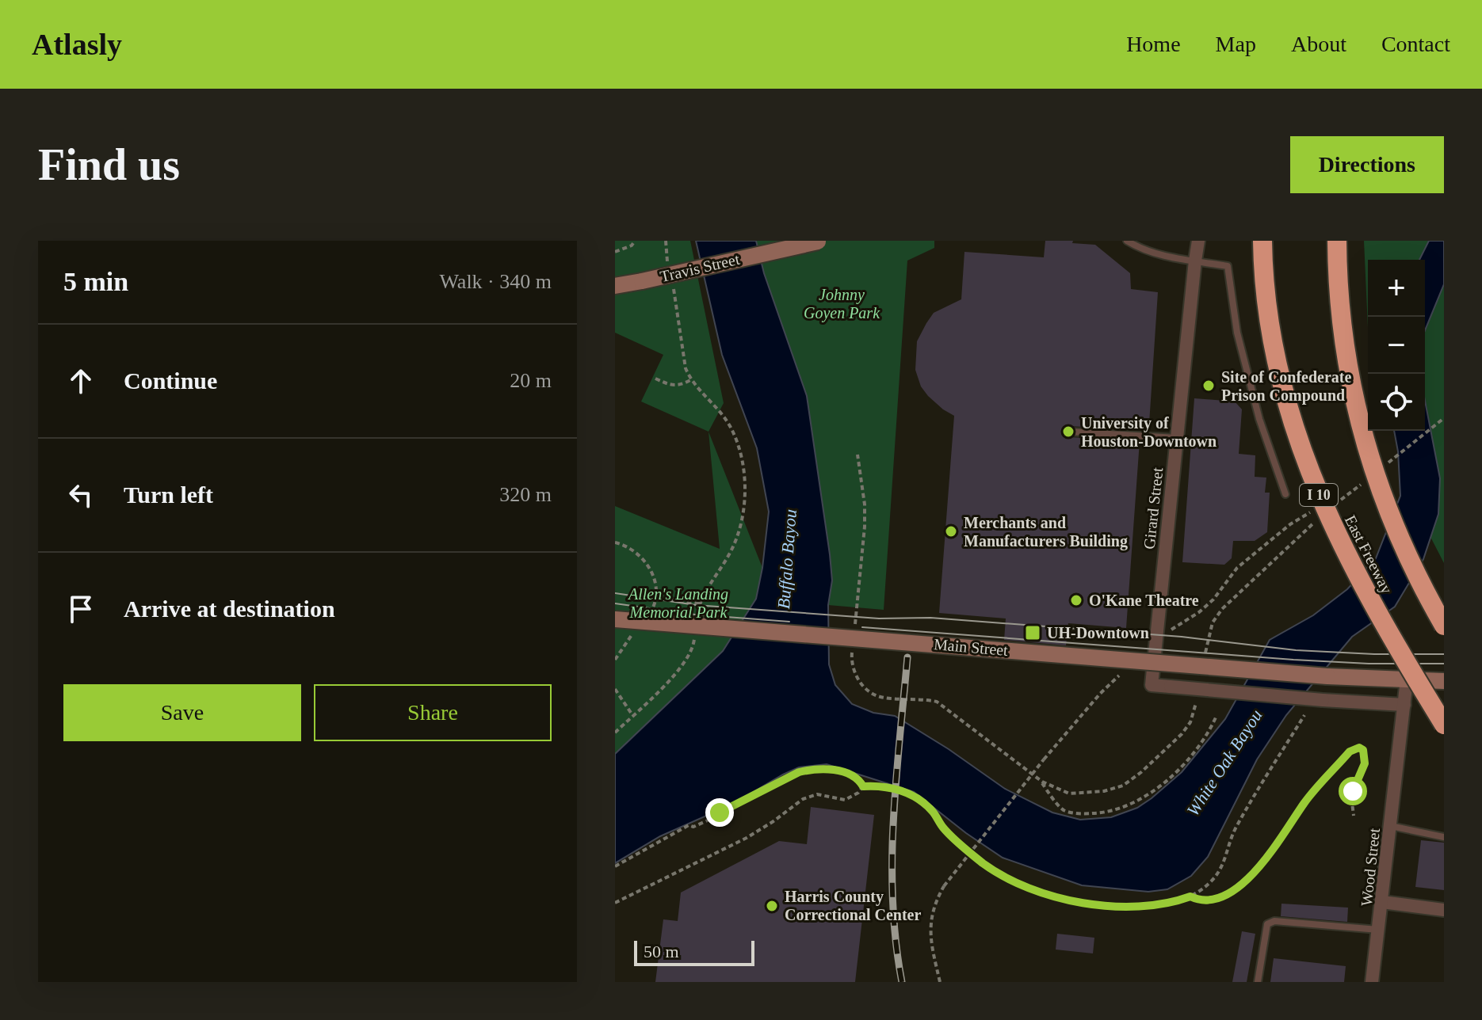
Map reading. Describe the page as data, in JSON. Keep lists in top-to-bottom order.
{
  "streets": {
    "highway": ["I 10", "East Freeway"],
    "main road": ["Travis Street", "Main Street"],
    "street": ["Girard Street", "Wood Street"]
  },
  "crossings": [
    ["Girard Street", "Wood Street"],
    ["Main Street", "Wood Street"]
  ],
  "water": ["Buffalo Bayou", "White Oak Bayou"],
  "parks": ["Johnny Goyen Park", "Allen's Landing Memorial Park"],
  "places": {
    "other": [
      "Site of Confederate Prison Compound",
      "University of Houston-Downtown",
      "Merchants and Manufacturers Building",
      "O'Kane Theatre",
      "Harris County Correctional Center"
    ],
    "transit": ["UH-Downtown"]
  },
  "scale_bar": "50 m",
  "page": {
    "header": "Atlasly",
    "nav": [
      "Home",
      "Map",
      "About",
      "Contact"
    ],
    "buttons": [
      "Directions",
      ["Save", "Share"]
    ],
    "title": "Find us",
    "heading": ["5 min", "Walk · 340 m"],
    "map_buttons": ["+", "−"],
    "list": [
      ["Continue", "20 m"],
      ["Turn left", "320 m"],
      "Arrive at destination"
    ],
    "scale": "50 m"
  }
}
